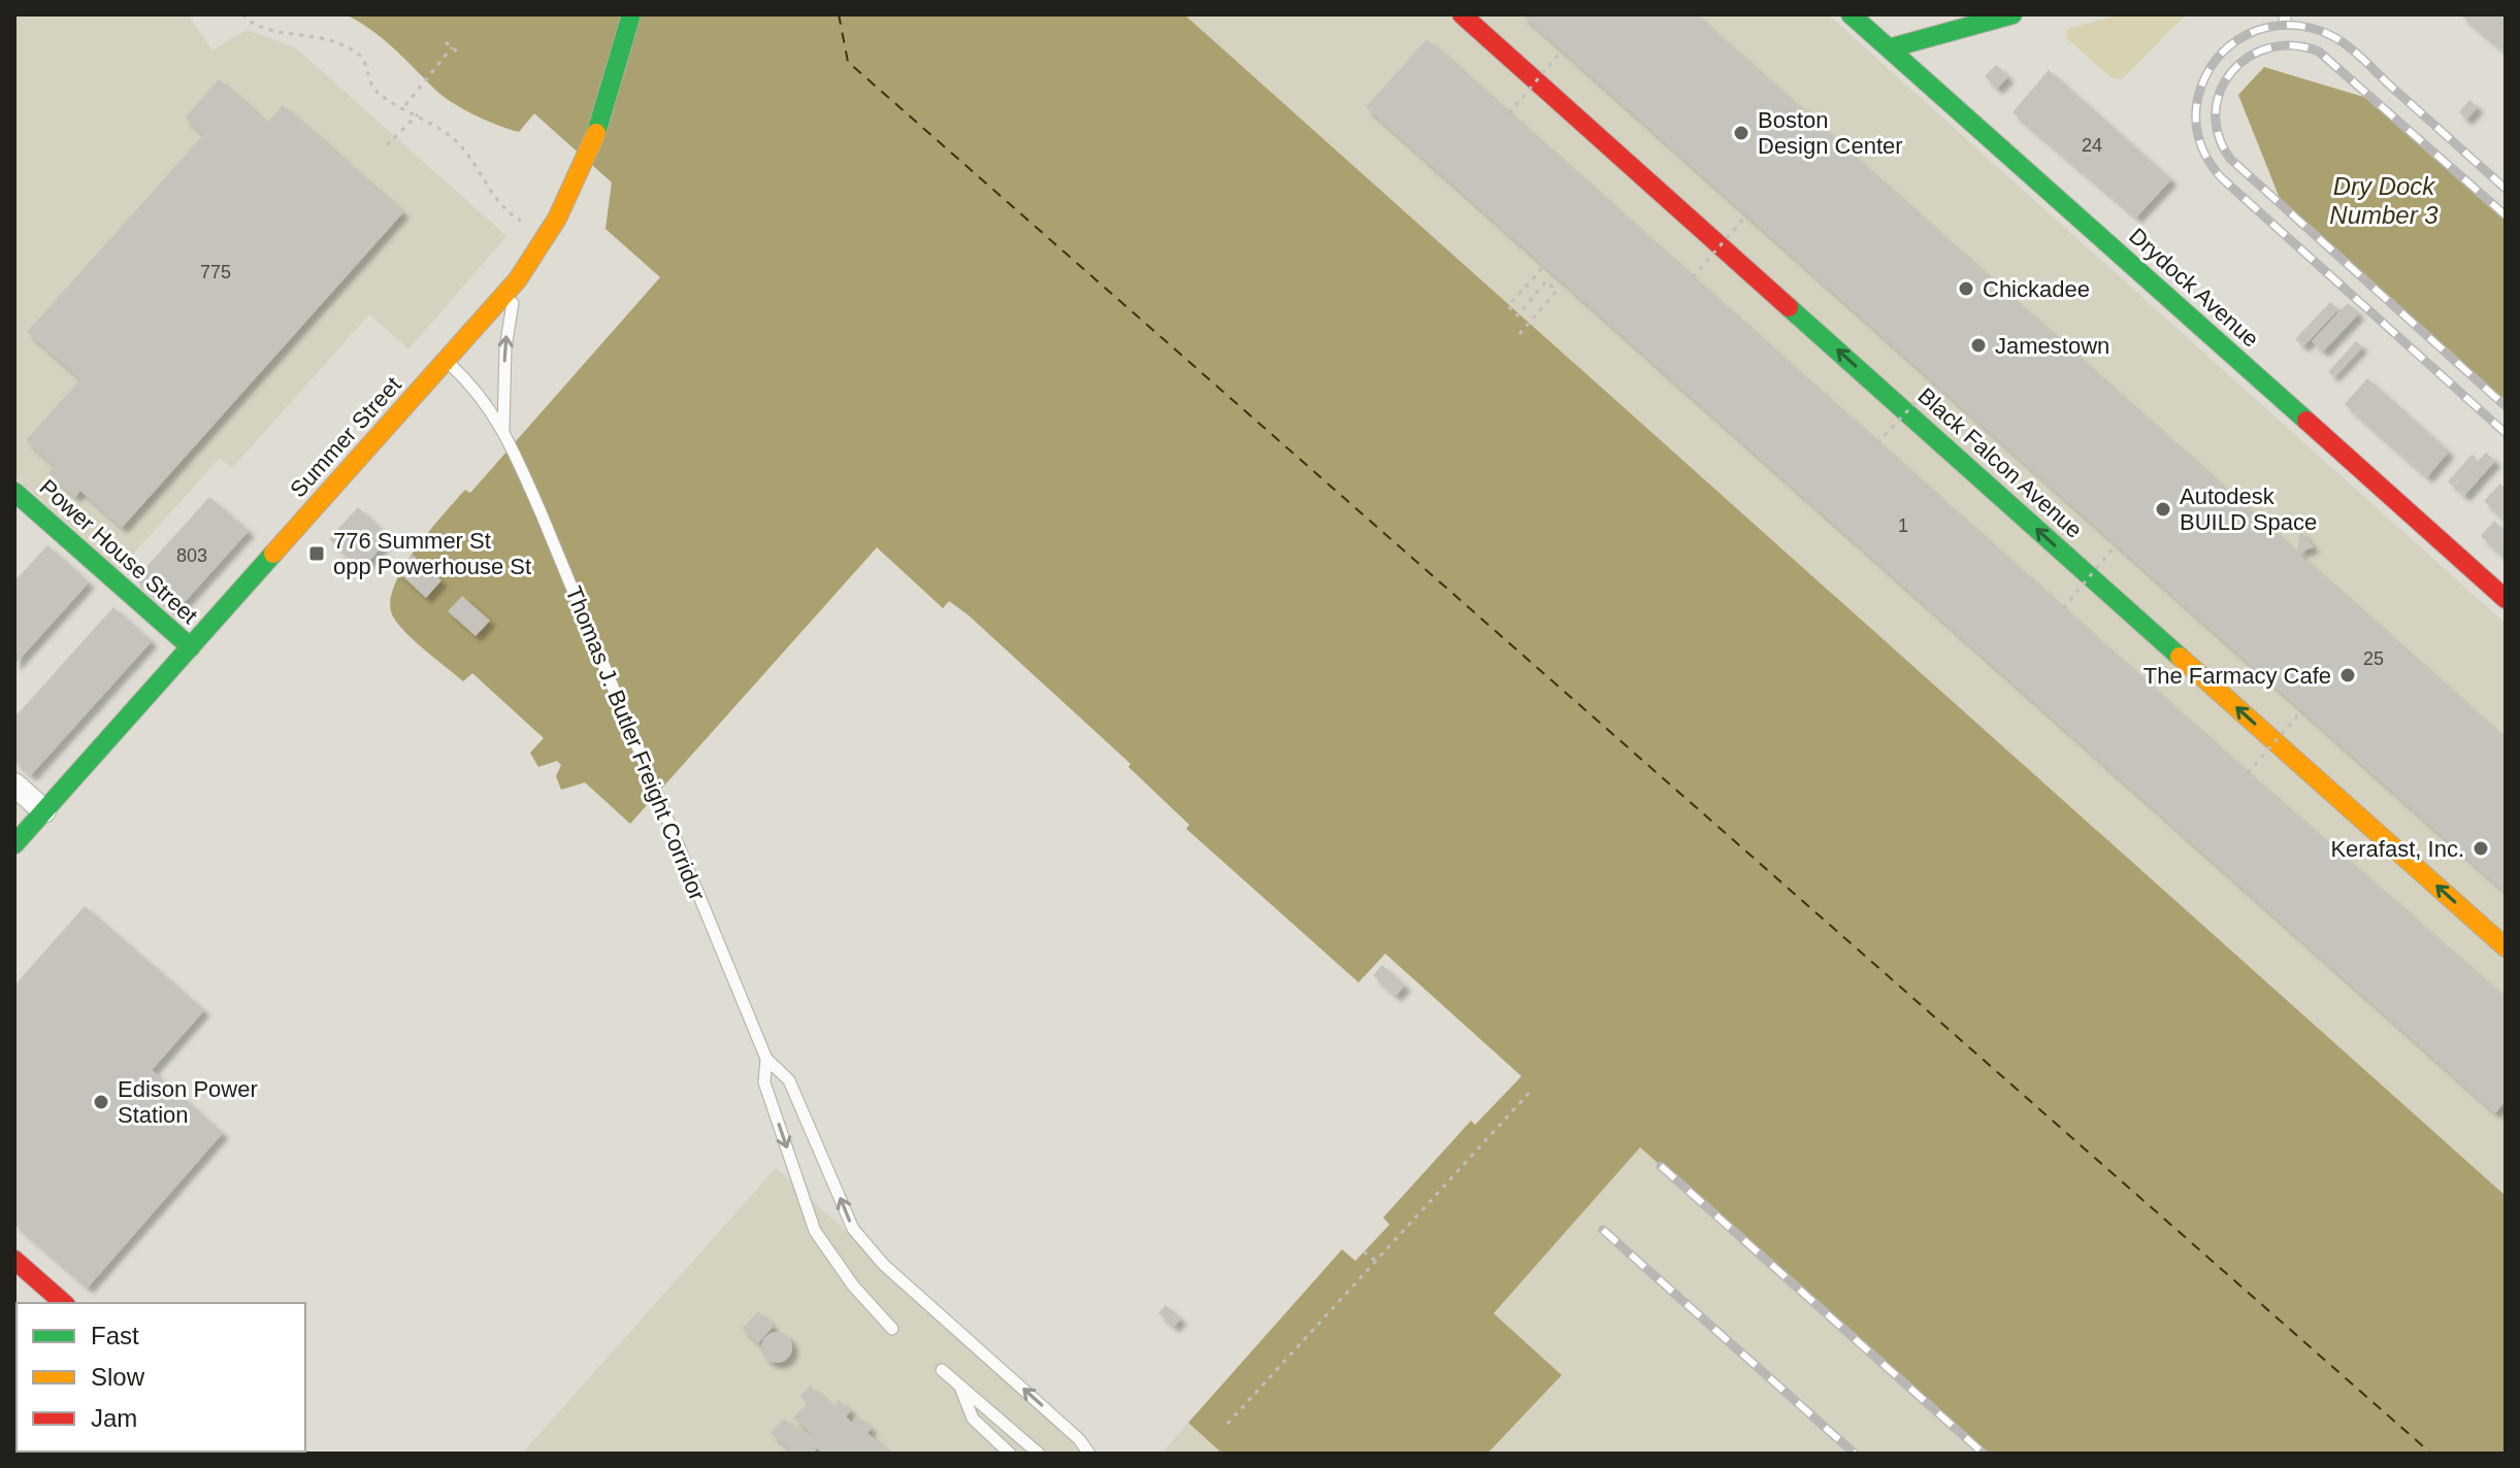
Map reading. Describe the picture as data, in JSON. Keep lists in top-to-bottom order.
{
  "streets": {
    "street": [
      "Drydock Avenue",
      "Summer Street",
      "Black Falcon Avenue",
      "Power House Street"
    ],
    "lane": ["Thomas J. Butler Freight Corridor"]
  },
  "crossings": [
    ["Summer Street", "Power House Street"],
    ["Summer Street", "Thomas J. Butler Freight Corridor"]
  ],
  "one_way": ["Black Falcon Avenue"],
  "water": ["Dry Dock Number 3"],
  "places": {
    "other": [
      "Boston Design Center",
      "Chickadee",
      "Jamestown",
      "Autodesk BUILD Space",
      "The Farmacy Cafe",
      "Kerafast, Inc.",
      "Edison Power Station"
    ],
    "transit": ["776 Summer St opp Powerhouse St"]
  },
  "house_numbers": [
    "24",
    "775",
    "1",
    "803",
    "25"
  ],
  "legend": ["Fast", "Slow", "Jam"]
}
